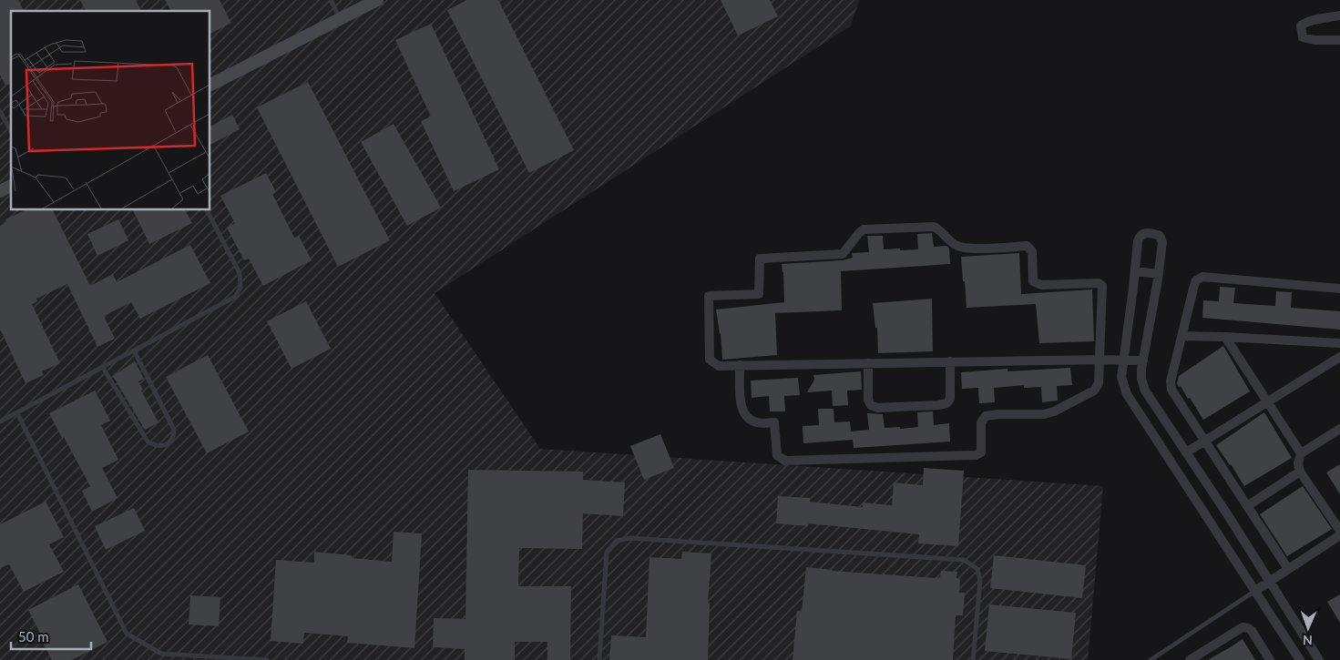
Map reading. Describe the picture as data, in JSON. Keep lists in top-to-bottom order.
{
  "scale_bar": "50 m",
  "north": "bottom"
}
